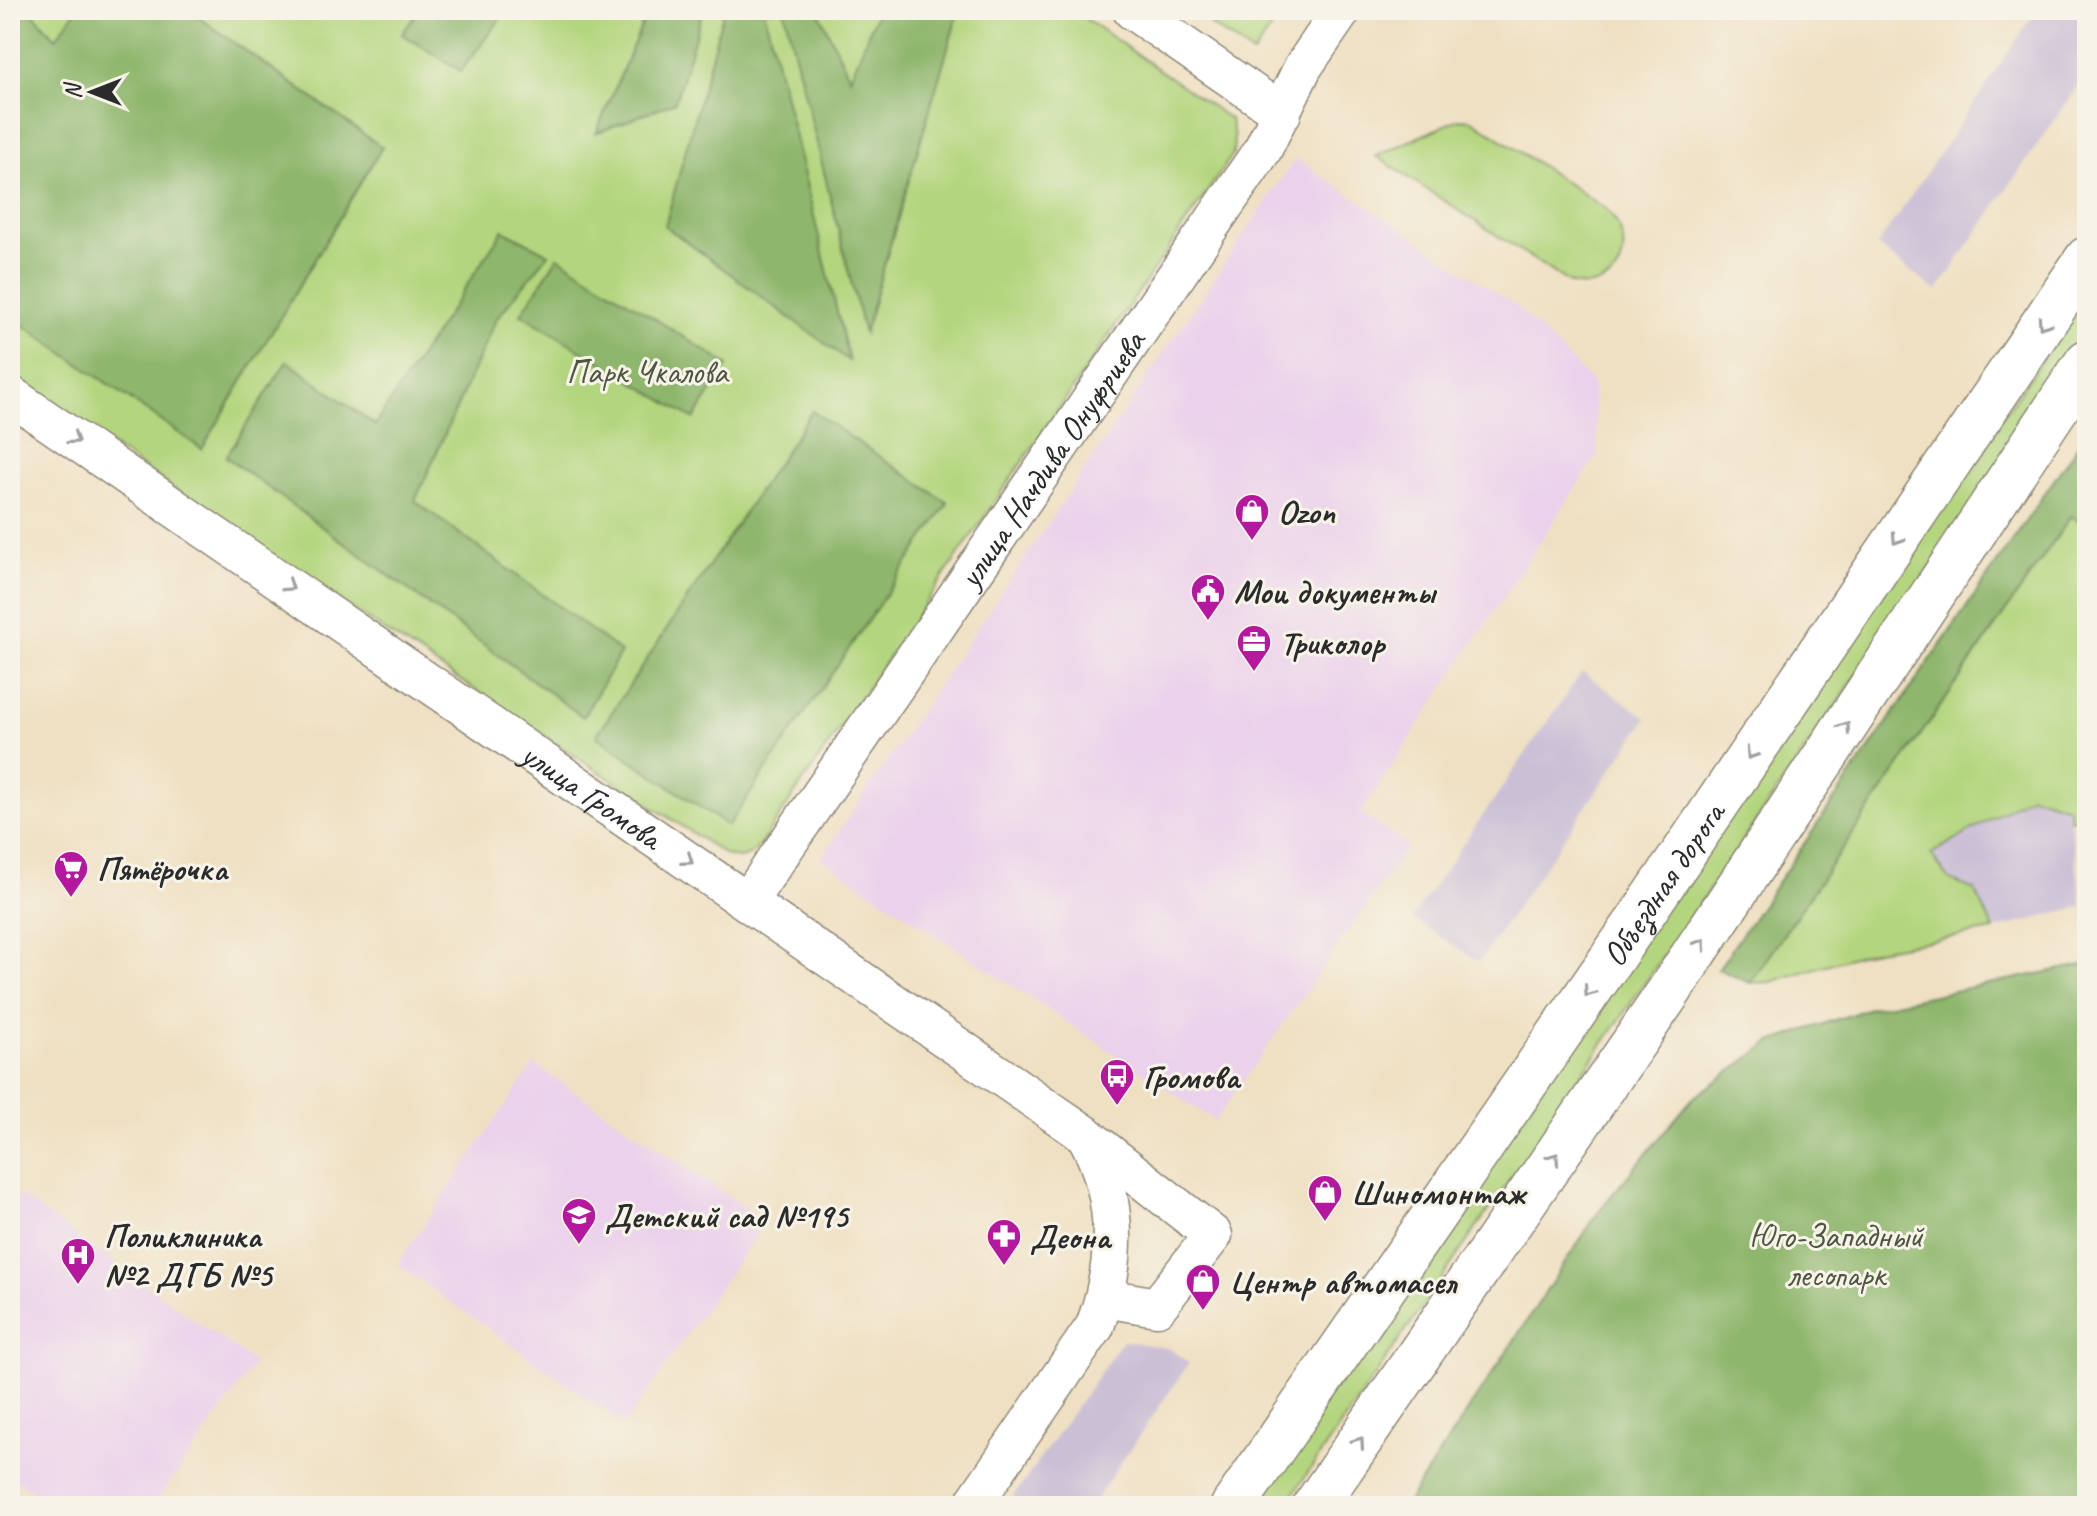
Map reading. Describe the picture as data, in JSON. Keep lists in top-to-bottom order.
{
  "streets": {
    "main road": ["Объездная дорога"],
    "street": ["улица Начдива Онуфриева", "улица Громова"]
  },
  "crossings": [
    ["улица Начдива Онуфриева", "улица Громова"]
  ],
  "one_way": ["улица Громова"],
  "parks": ["Парк Чкалова", "Юго-Западный лесопарк"],
  "places": {
    "shop": ["Ozon", "Шиномонтаж", "Центр автомасел"],
    "public building": ["Мои документы"],
    "office": ["Триколор"],
    "supermarket": ["Пятёрочка"],
    "bus stop": ["Громова"],
    "school or university": ["Детский сад №195"],
    "pharmacy": ["Деона"],
    "hospital": ["Поликлиника №2 ДГБ №5"]
  },
  "north": "left"
}
